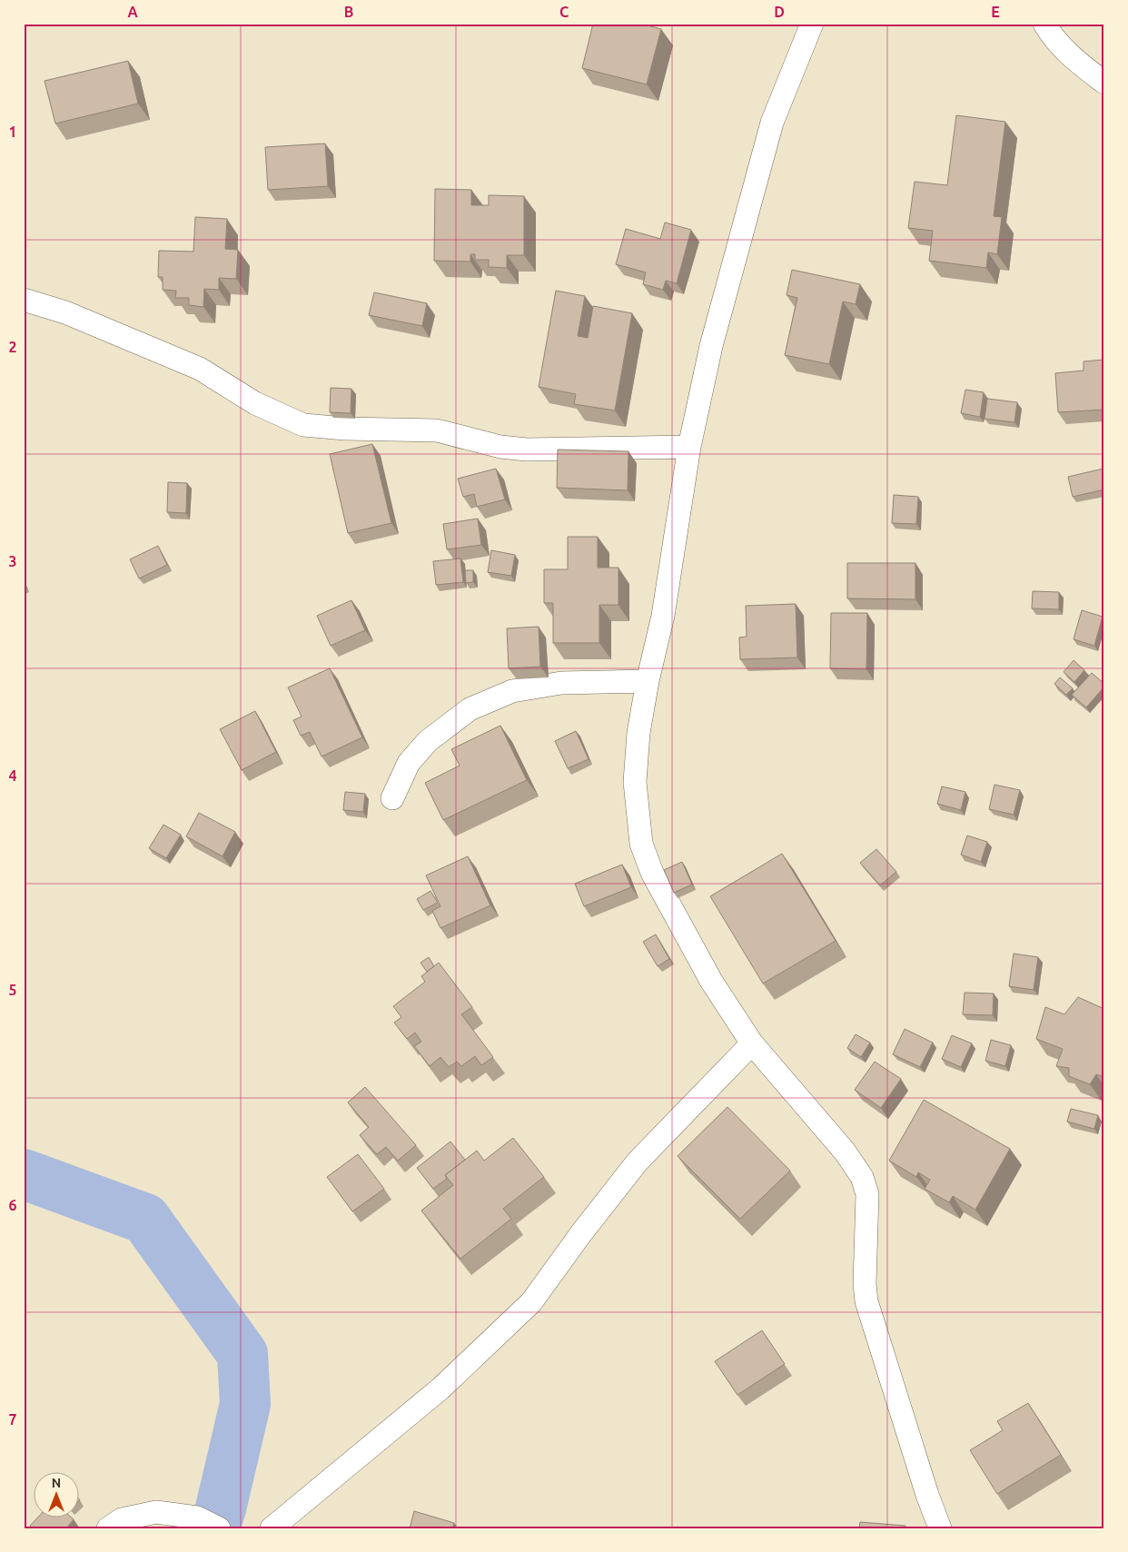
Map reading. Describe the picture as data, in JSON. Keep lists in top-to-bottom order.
{
  "north": "top",
  "grid": {
    "columns": [
      "A",
      "B",
      "C",
      "D",
      "E"
    ],
    "rows": [
      "1",
      "2",
      "3",
      "4",
      "5",
      "6",
      "7"
    ]
  }
}
